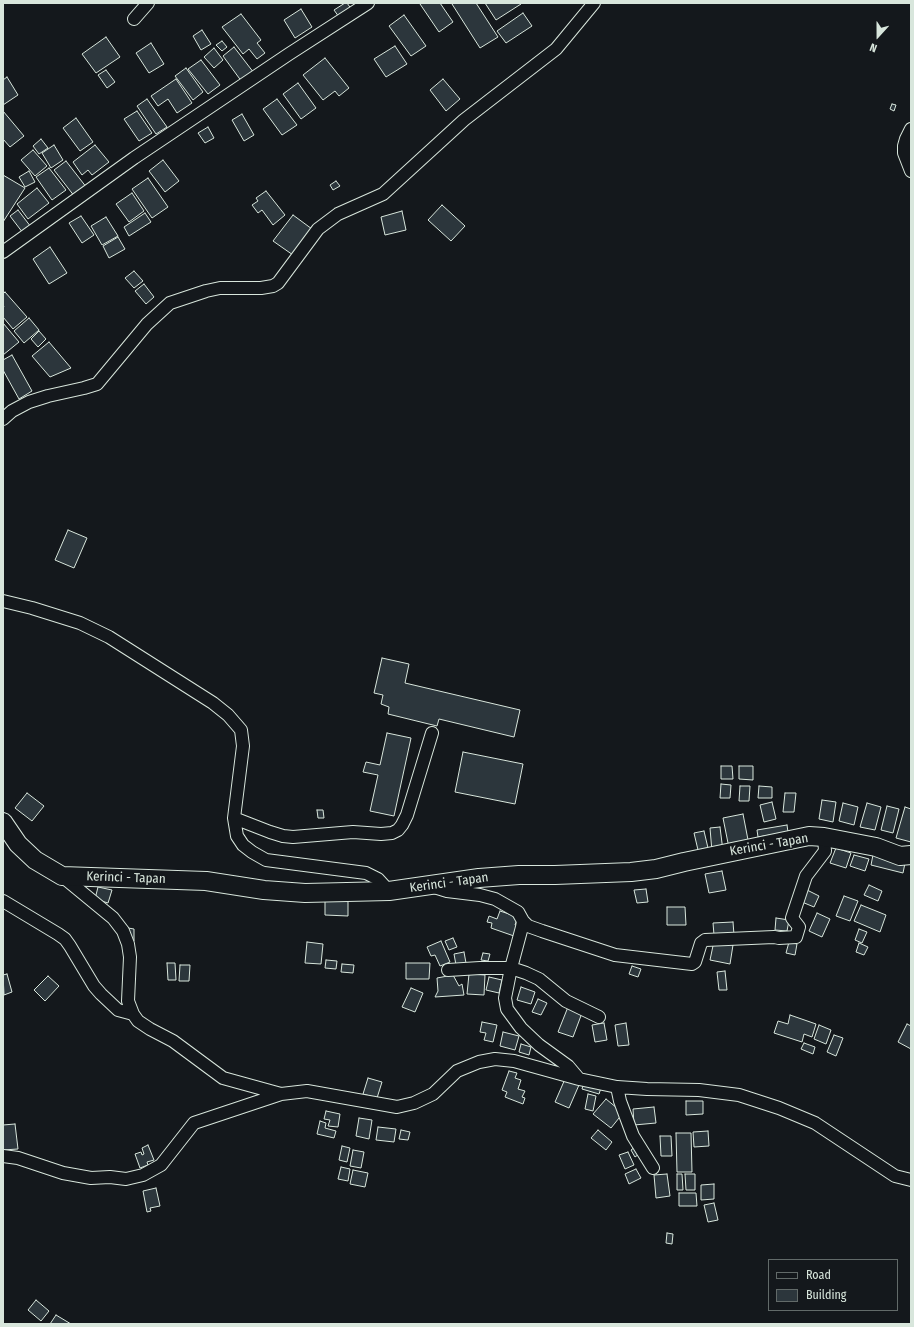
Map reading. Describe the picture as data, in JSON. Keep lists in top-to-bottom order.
{
  "streets": {
    "highway": ["Kerinci - Tapan"]
  },
  "legend": ["Road", "Building"],
  "north": "bottom"
}
